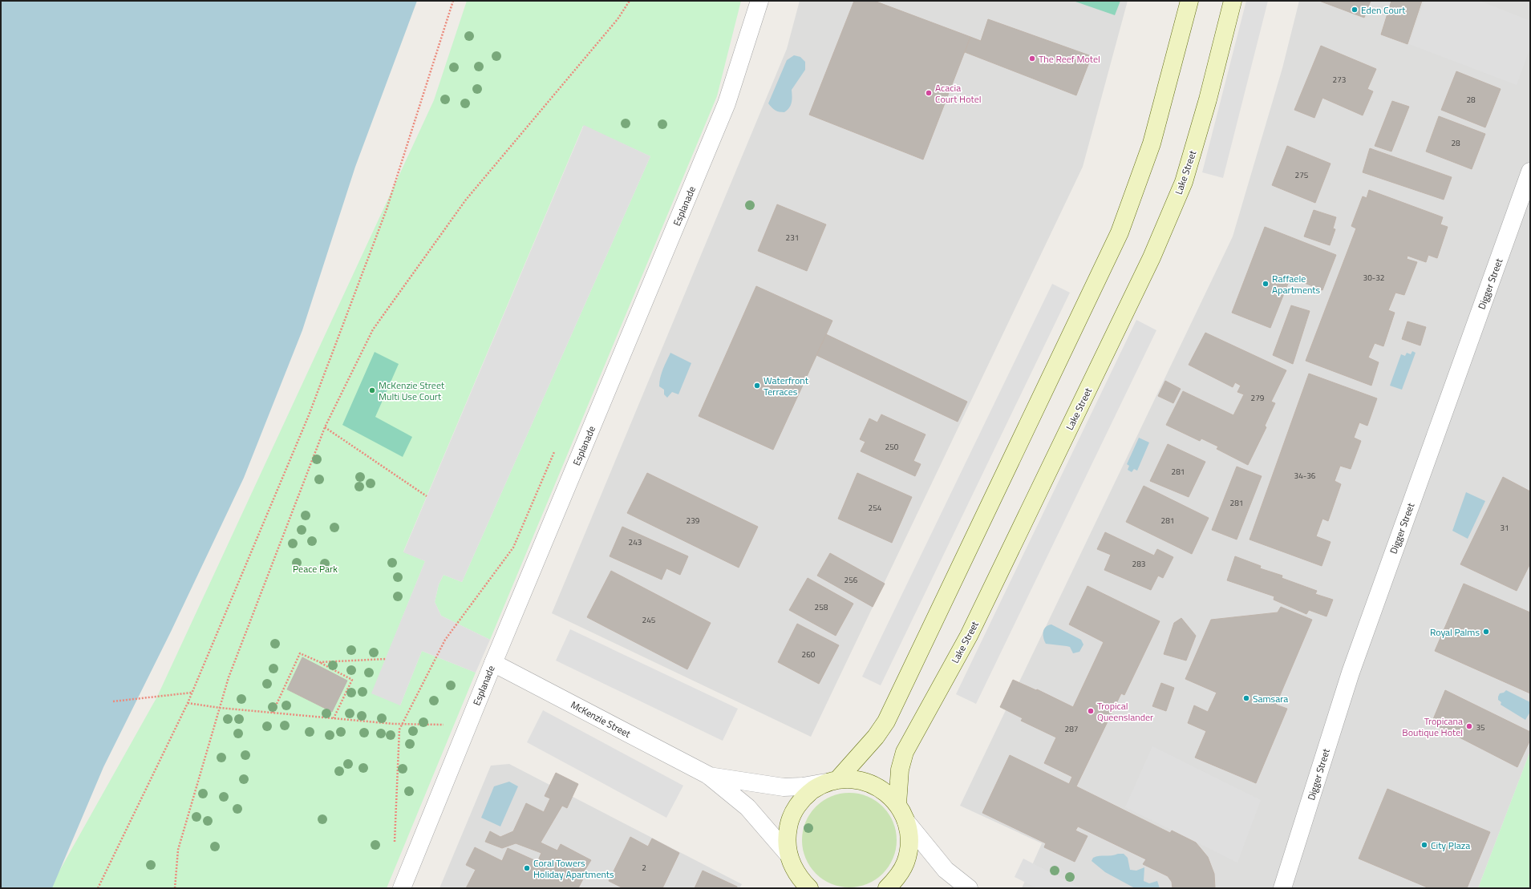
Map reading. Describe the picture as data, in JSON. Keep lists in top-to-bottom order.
{
  "streets": {
    "main road": ["Lake Street"],
    "street": ["Esplanade", "Digger Street", "McKenzie Street"]
  },
  "crossings": [
    ["Esplanade", "McKenzie Street"]
  ],
  "parks": ["Peace Park"],
  "places": [
    "Eden Court",
    "The Reef Motel",
    "Acacia Court Hotel",
    "Raffaele Apartments",
    "Waterfront Terraces",
    "McKenzie Street Multi Use Court",
    "Royal Palms",
    "Samsara",
    "Tropical Queenslander",
    "Tropicana Boutique Hotel",
    "City Plaza",
    "Coral Towers Holiday Apartments"
  ],
  "house_numbers": [
    "273",
    "28",
    "28",
    "275",
    "231",
    "30-32",
    "279",
    "250",
    "281",
    "34-36",
    "281",
    "254",
    "239",
    "281",
    "31",
    "243",
    "283",
    "256",
    "258",
    "245",
    "260",
    "35",
    "287",
    "2"
  ]
}
